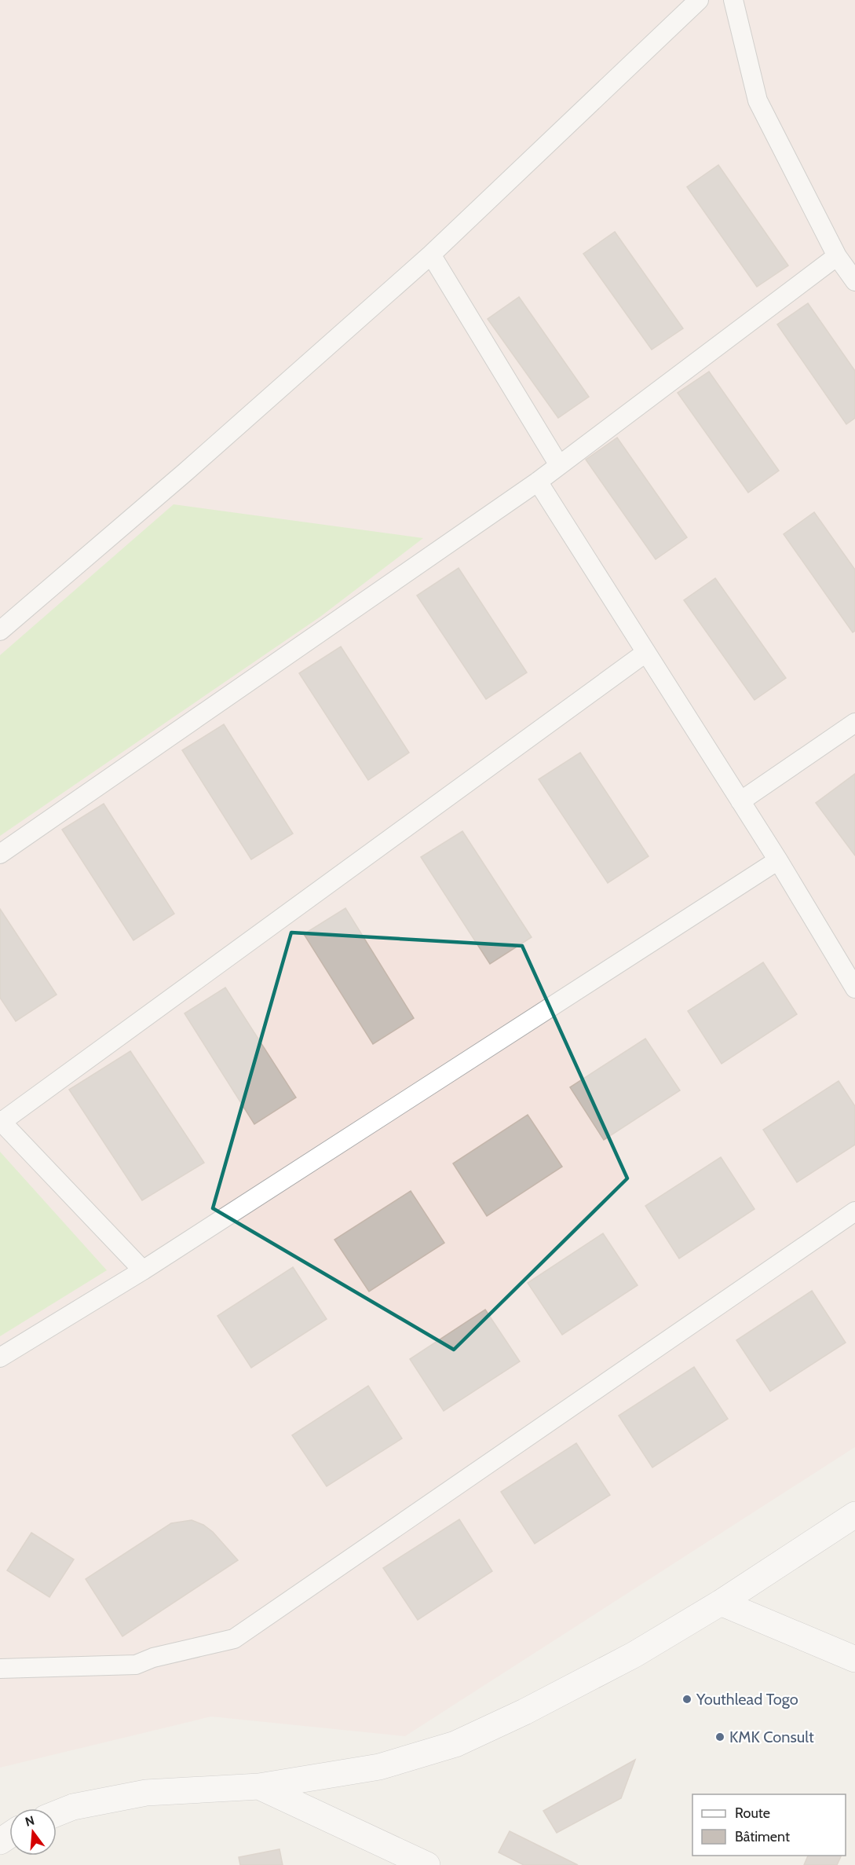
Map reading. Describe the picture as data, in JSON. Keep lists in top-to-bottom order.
{
  "places": ["Youthlead Togo", "KMK Consult"],
  "legend": ["Route", "Bâtiment"],
  "north": "top"
}
